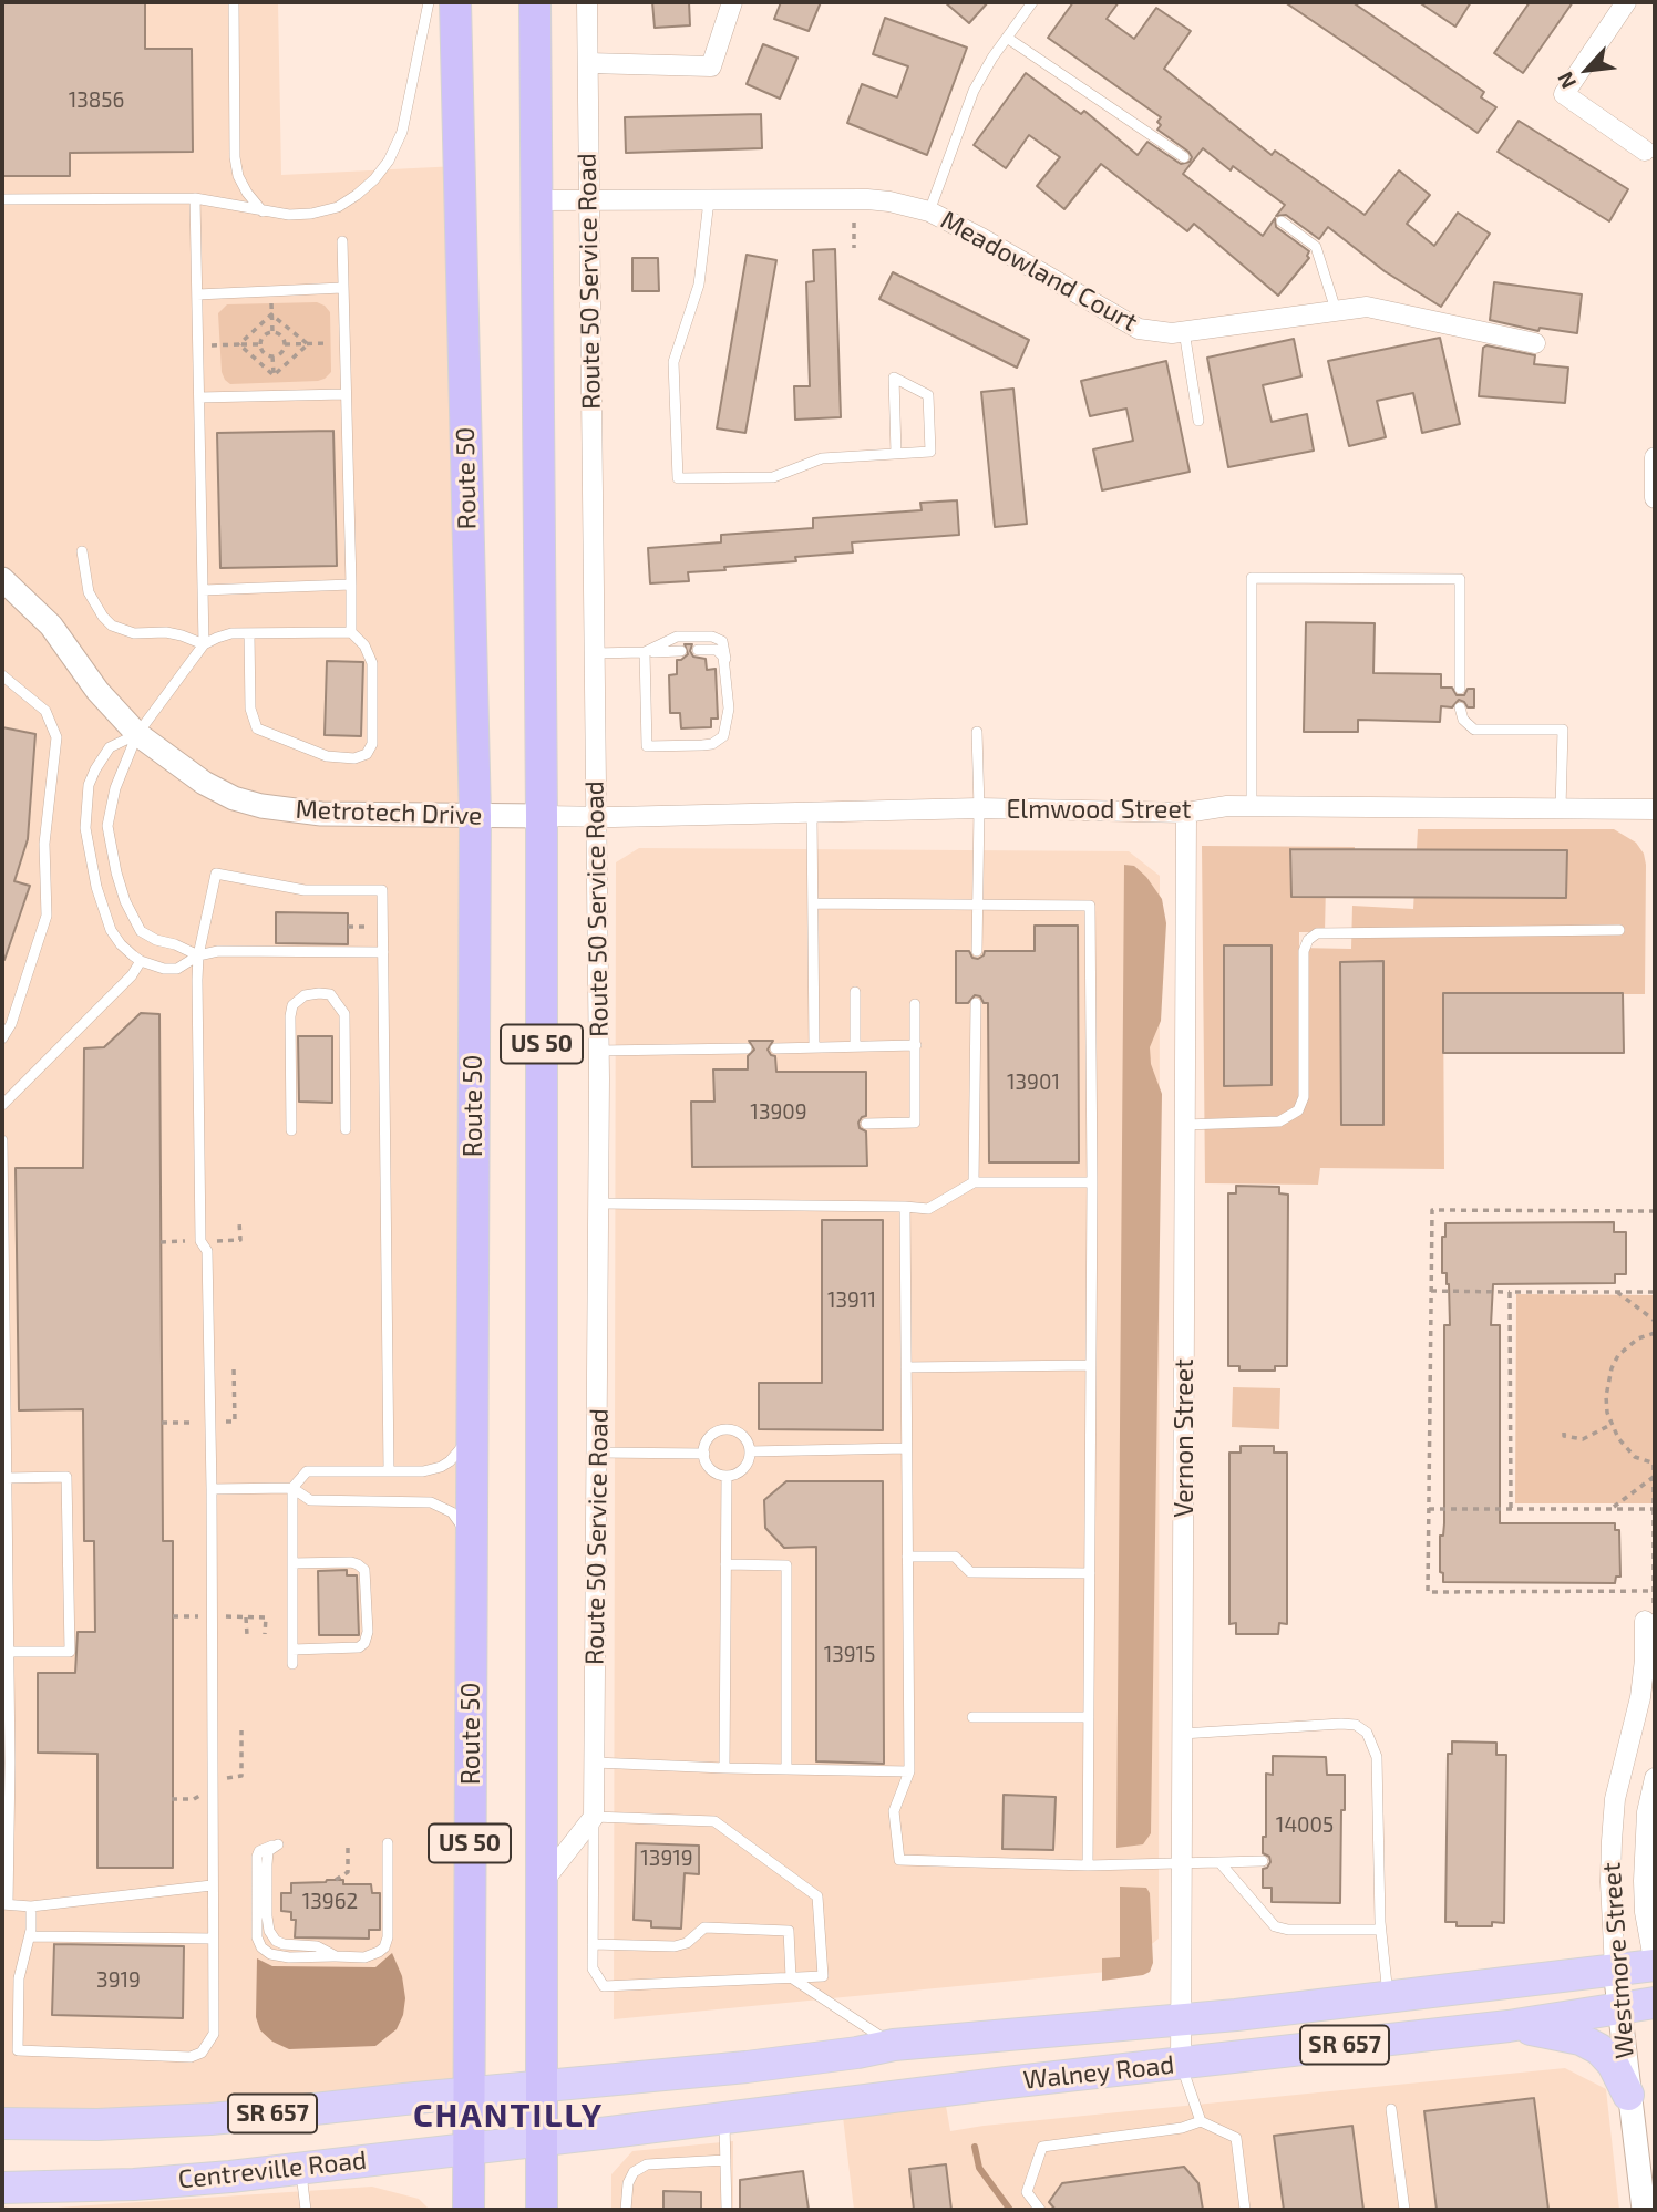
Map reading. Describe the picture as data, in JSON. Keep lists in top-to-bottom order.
{
  "streets": {
    "highway": ["Route 50", "US 50"],
    "main road": ["SR 657", "Walney Road", "Centreville Road"],
    "street": [
      "Meadowland Court",
      "Route 50 Service Road",
      "Elmwood Street",
      "Metrotech Drive",
      "Vernon Street",
      "Westmore Street"
    ]
  },
  "crossings": [
    ["Meadowland Court", "Route 50 Service Road"],
    ["Meadowland Court", "US 50"],
    ["Route 50 Service Road", "Elmwood Street"],
    ["Route 50", "Metrotech Drive"],
    ["Route 50", "SR 657"],
    ["Route 50", "Centreville Road"],
    ["Elmwood Street", "Metrotech Drive"],
    ["Elmwood Street", "US 50"],
    ["Elmwood Street", "Vernon Street"],
    ["Metrotech Drive", "US 50"],
    ["US 50", "SR 657"],
    ["US 50", "Walney Road"],
    ["US 50", "Centreville Road"],
    ["Vernon Street", "Walney Road"],
    ["Westmore Street", "Walney Road"],
    ["SR 657", "Walney Road"],
    ["Walney Road", "Centreville Road"]
  ],
  "districts": ["CHANTILLY"],
  "house_numbers": [
    "13856",
    "13901",
    "13909",
    "13911",
    "13915",
    "14005",
    "13919",
    "13962",
    "3919"
  ],
  "north": "bottom left"
}
